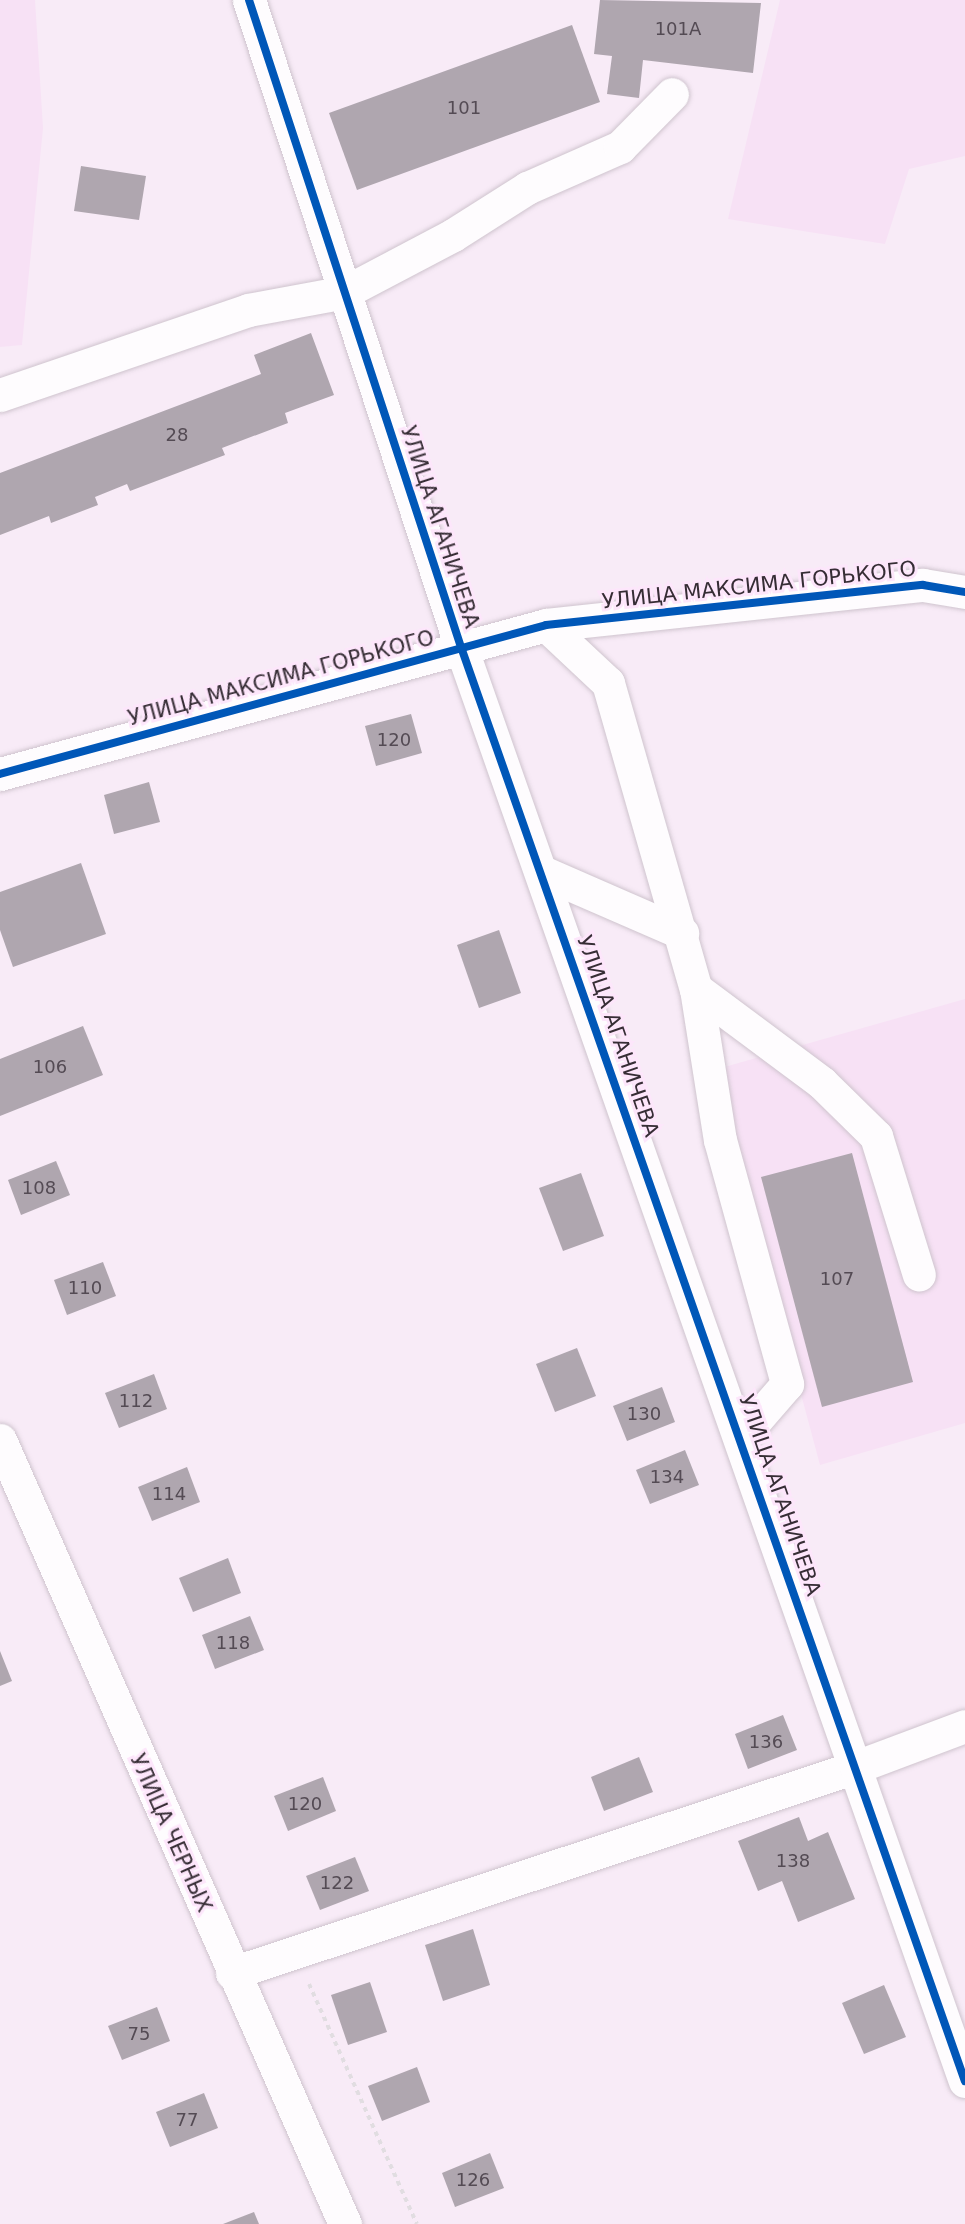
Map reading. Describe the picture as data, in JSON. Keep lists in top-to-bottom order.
{
  "streets": {
    "street": ["УЛИЦА АГАНИЧЕВА", "УЛИЦА МАКСИМА ГОРЬКОГО", "УЛИЦА ЧЕРНЫХ"]
  },
  "crossings": [
    ["УЛИЦА АГАНИЧЕВА", "УЛИЦА МАКСИМА ГОРЬКОГО"]
  ],
  "house_numbers": [
    "101А",
    "101",
    "28",
    "120",
    "106",
    "108",
    "107",
    "110",
    "112",
    "130",
    "134",
    "114",
    "118",
    "136",
    "120",
    "138",
    "122",
    "75",
    "77",
    "126"
  ]
}
